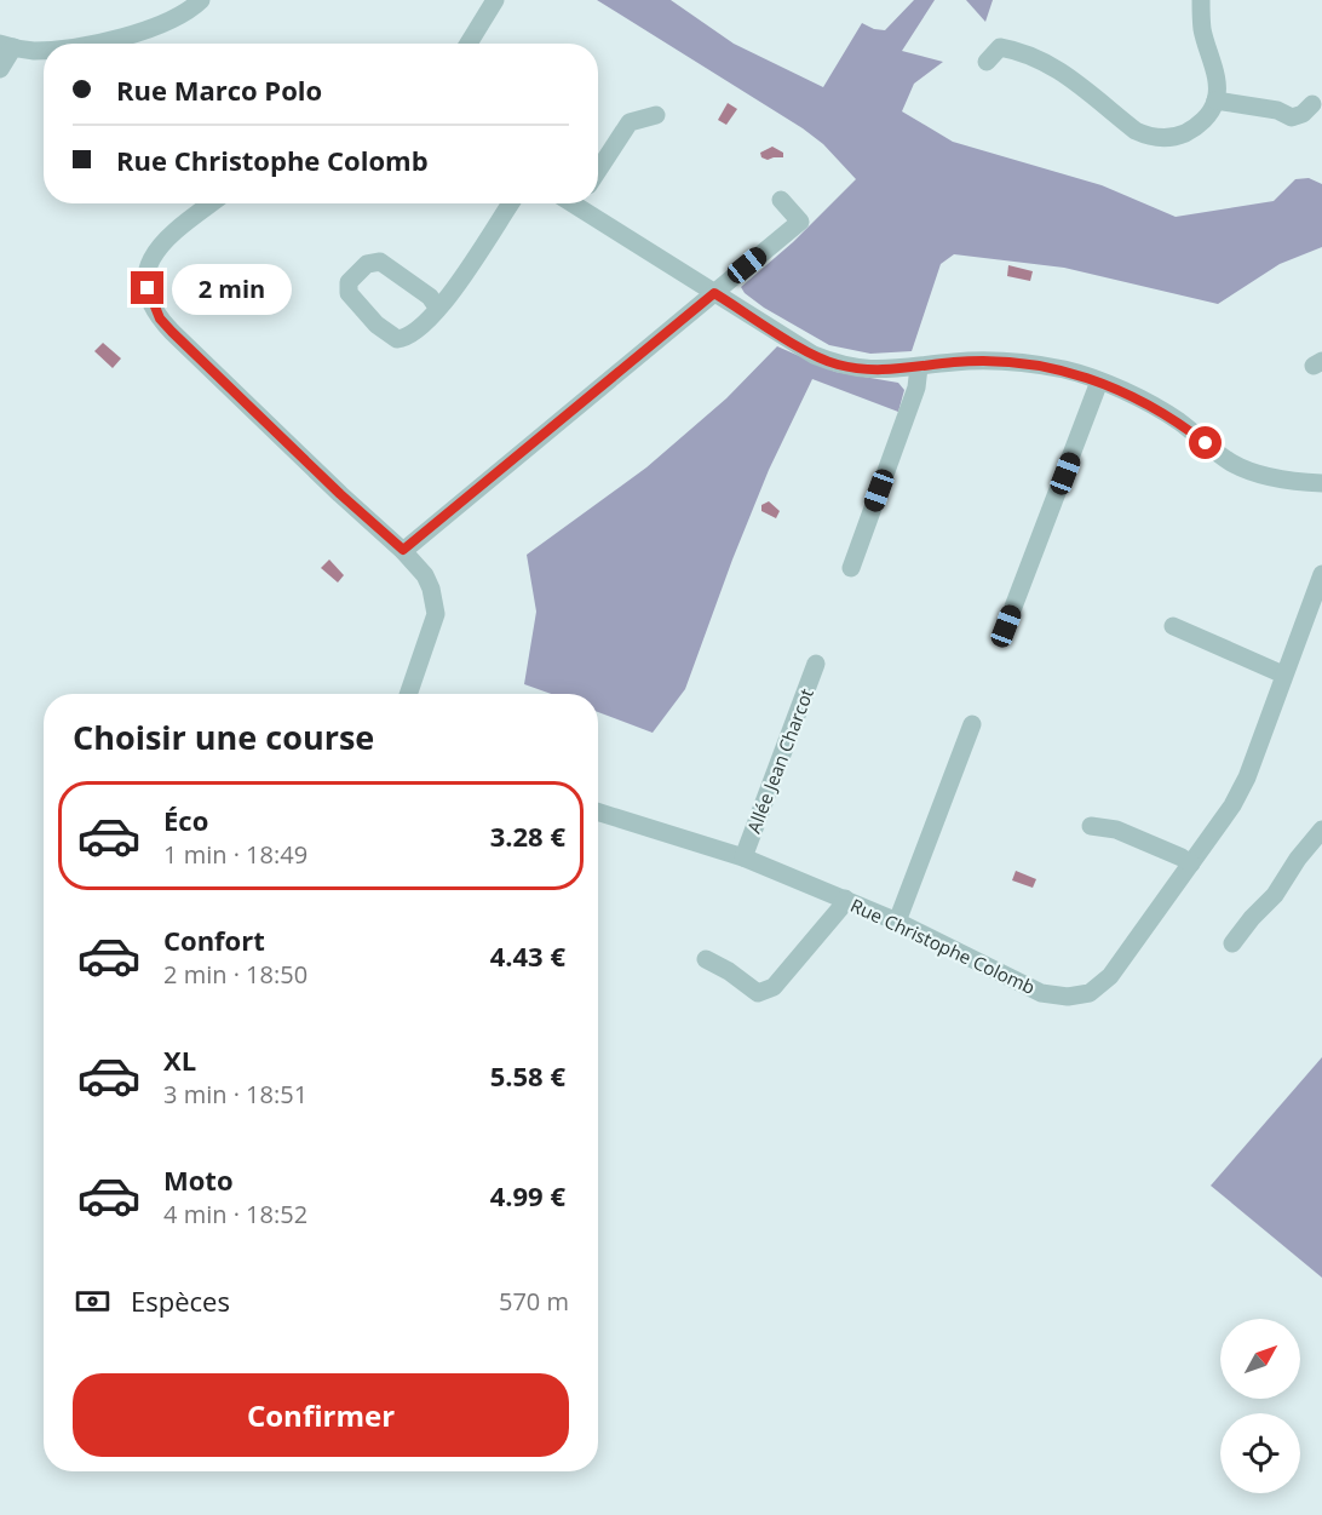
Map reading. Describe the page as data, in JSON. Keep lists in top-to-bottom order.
{
  "streets": {
    "street": ["Allée Jean Charcot", "Rue Christophe Colomb"]
  },
  "crossings": [
    ["Allée Jean Charcot", "Rue Christophe Colomb"]
  ],
  "north": "top right",
  "page": {
    "banner": ["Rue Marco Polo", "Rue Christophe Colomb"],
    "bubble": "2 min",
    "heading": "Choisir une course",
    "list": [
      {
        "name": "Éco",
        "note": "1 min · 18:49",
        "value": "3.28 €"
      },
      {
        "name": "Confort",
        "note": "2 min · 18:50",
        "value": "4.43 €"
      },
      {
        "name": "XL",
        "note": "3 min · 18:51",
        "value": "5.58 €"
      },
      {
        "name": "Moto",
        "note": "4 min · 18:52",
        "value": "4.99 €"
      }
    ],
    "pay": ["Espèces", "570 m"],
    "buttons": "Confirmer"
  }
}
